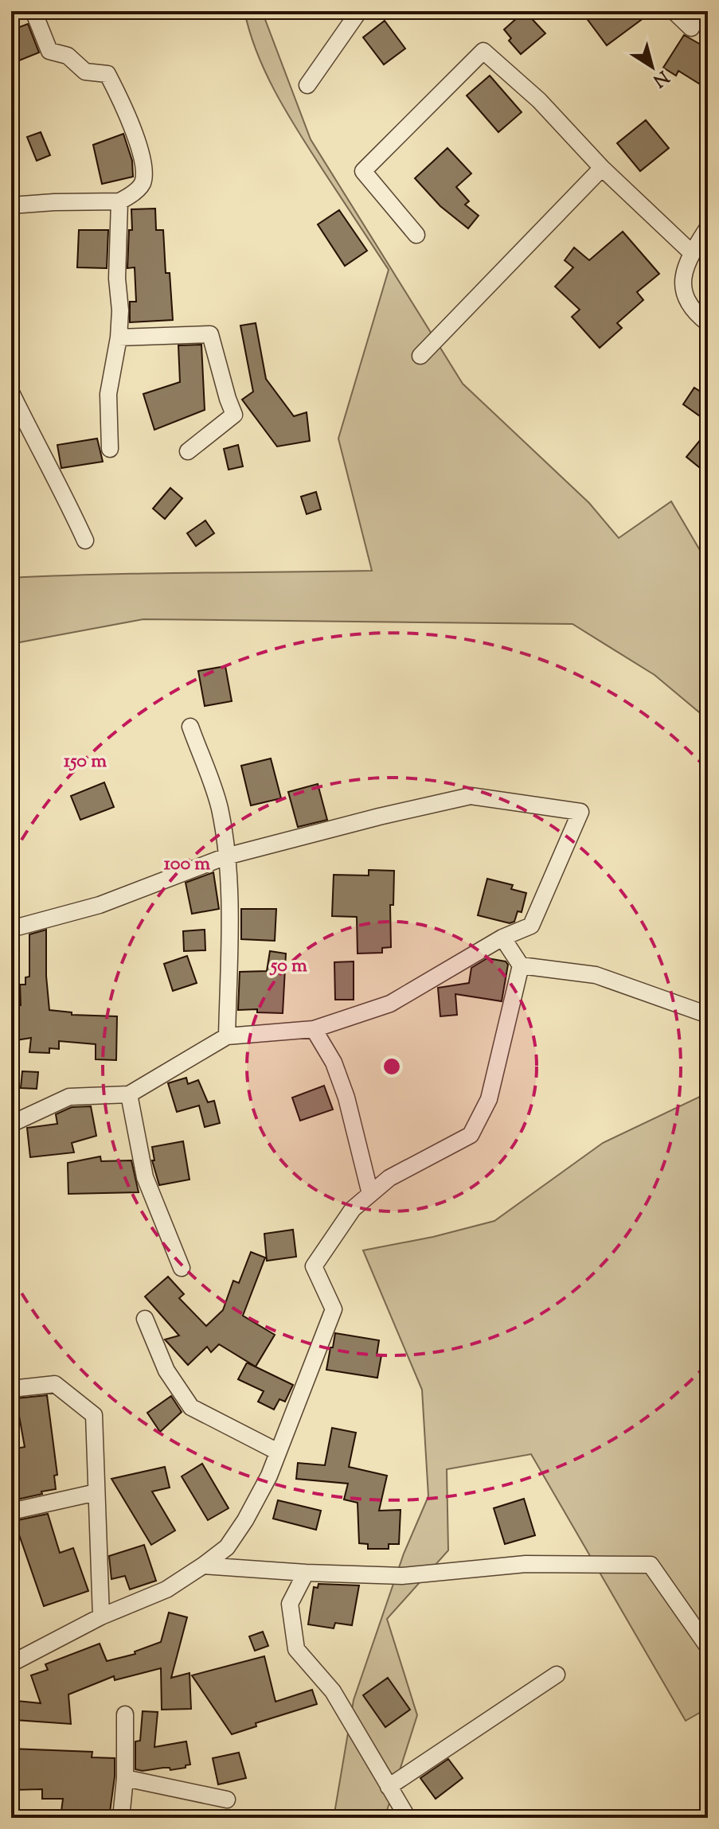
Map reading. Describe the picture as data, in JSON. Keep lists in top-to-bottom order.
{
  "north": "bottom right",
  "rings": ["150 m", "100 m", "50 m"]
}
